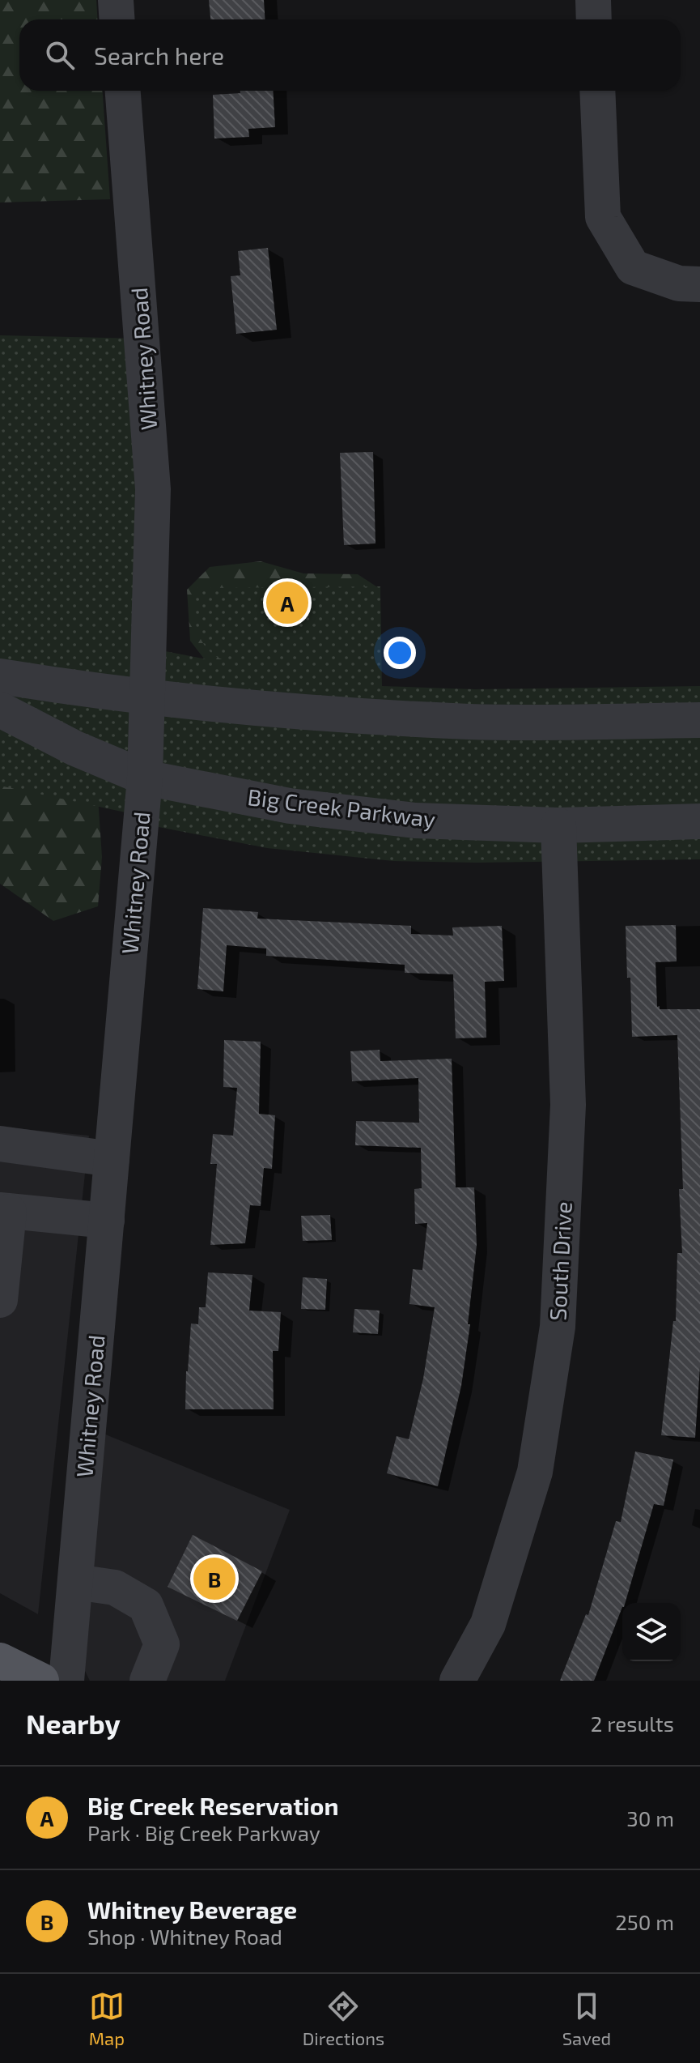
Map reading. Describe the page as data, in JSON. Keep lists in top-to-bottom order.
{
  "streets": {
    "street": ["Whitney Road", "Big Creek Parkway", "South Drive"]
  },
  "crossings": [
    ["Whitney Road", "Big Creek Parkway"],
    ["Big Creek Parkway", "South Drive"]
  ],
  "page": {
    "search": "Search here",
    "pins": ["A", "B"],
    "heading": ["Nearby", "2 results"],
    "list": [
      {
        "mark": "A",
        "name": "Big Creek Reservation",
        "note": "Park · Big Creek Parkway",
        "value": "30 m"
      },
      {
        "mark": "B",
        "name": "Whitney Beverage",
        "note": "Shop · Whitney Road",
        "value": "250 m"
      }
    ],
    "nav": ["Map", "Directions", "Saved"]
  }
}
